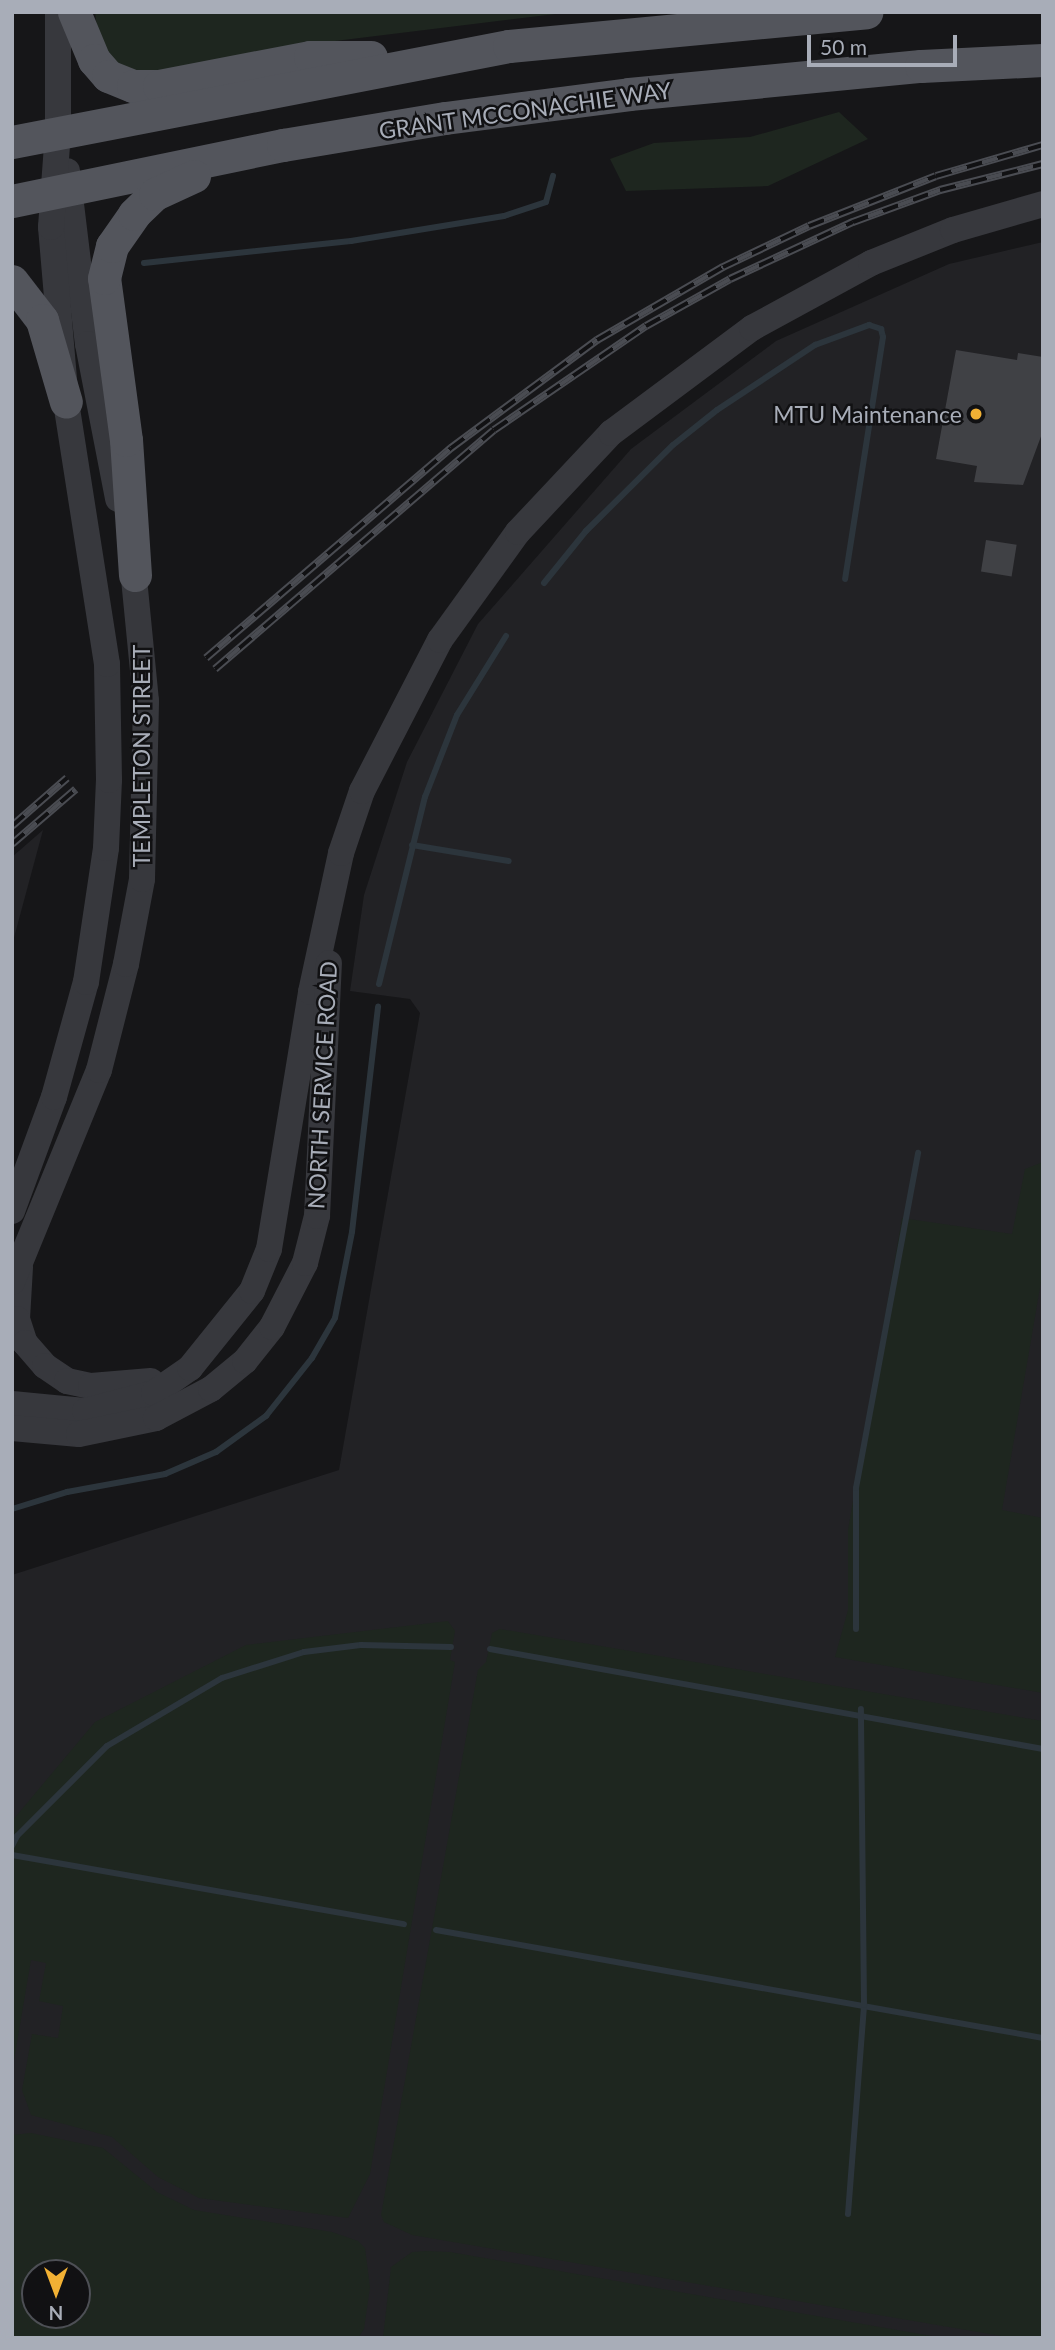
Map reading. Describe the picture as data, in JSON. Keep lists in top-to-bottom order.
{
  "streets": {
    "main road": ["GRANT MCCONACHIE WAY"],
    "street": ["TEMPLETON STREET", "NORTH SERVICE ROAD"]
  },
  "crossings": [
    ["GRANT MCCONACHIE WAY", "TEMPLETON STREET"],
    ["TEMPLETON STREET", "NORTH SERVICE ROAD"]
  ],
  "places": ["MTU Maintenance"],
  "scale_bar": "50 m",
  "north": "bottom"
}
